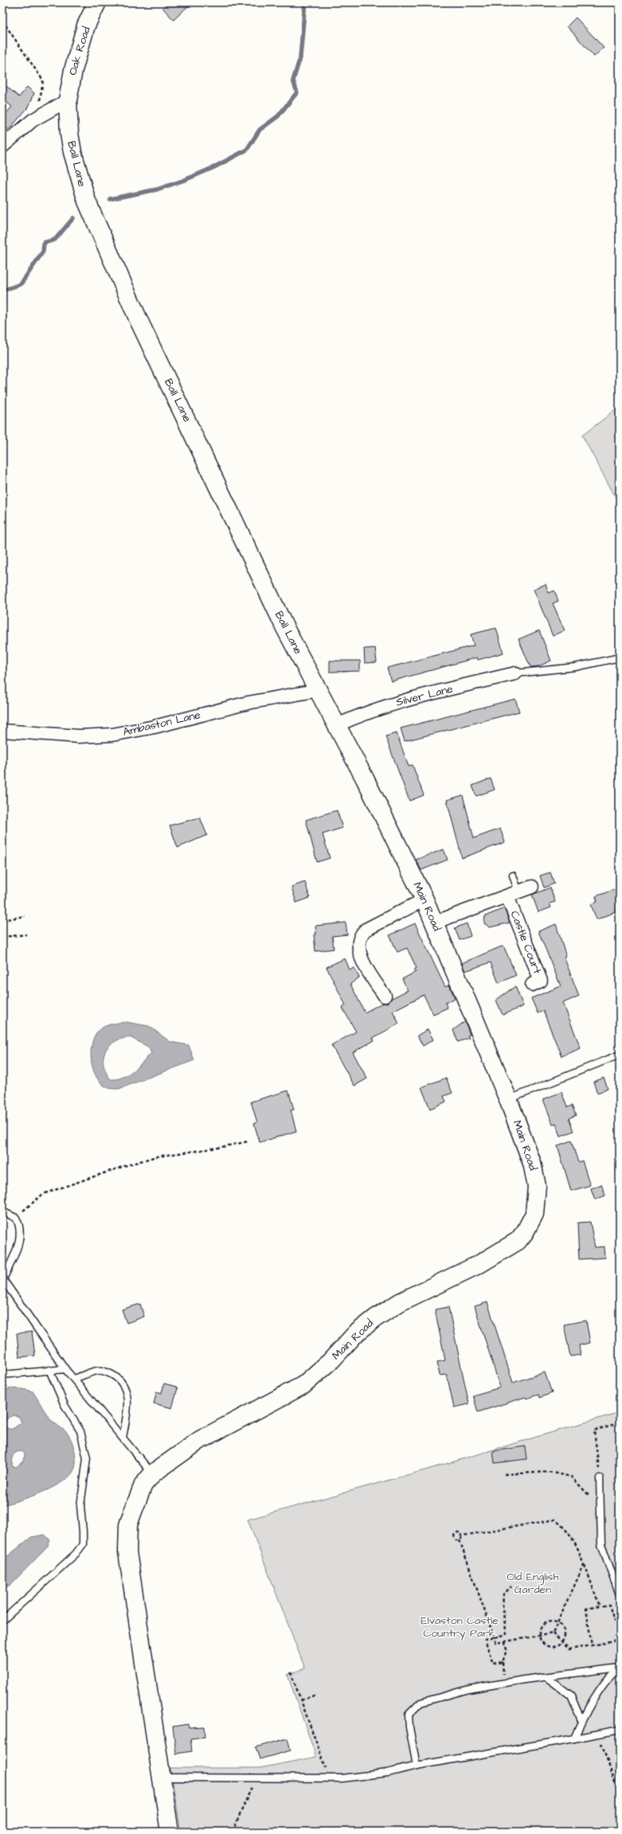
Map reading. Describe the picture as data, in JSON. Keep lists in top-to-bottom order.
{
  "streets": {
    "main road": ["Oak Road", "Ball Lane", "Main Road"],
    "street": ["Silver Lane", "Ambaston Lane", "Castle Court"]
  },
  "crossings": [
    ["Oak Road", "Ball Lane"],
    ["Ball Lane", "Ambaston Lane"],
    ["Ball Lane", "Main Road"],
    ["Silver Lane", "Main Road"],
    ["Ambaston Lane", "Main Road"]
  ],
  "parks": ["Old English Garden", "Elvaston Castle Country Park"]
}
